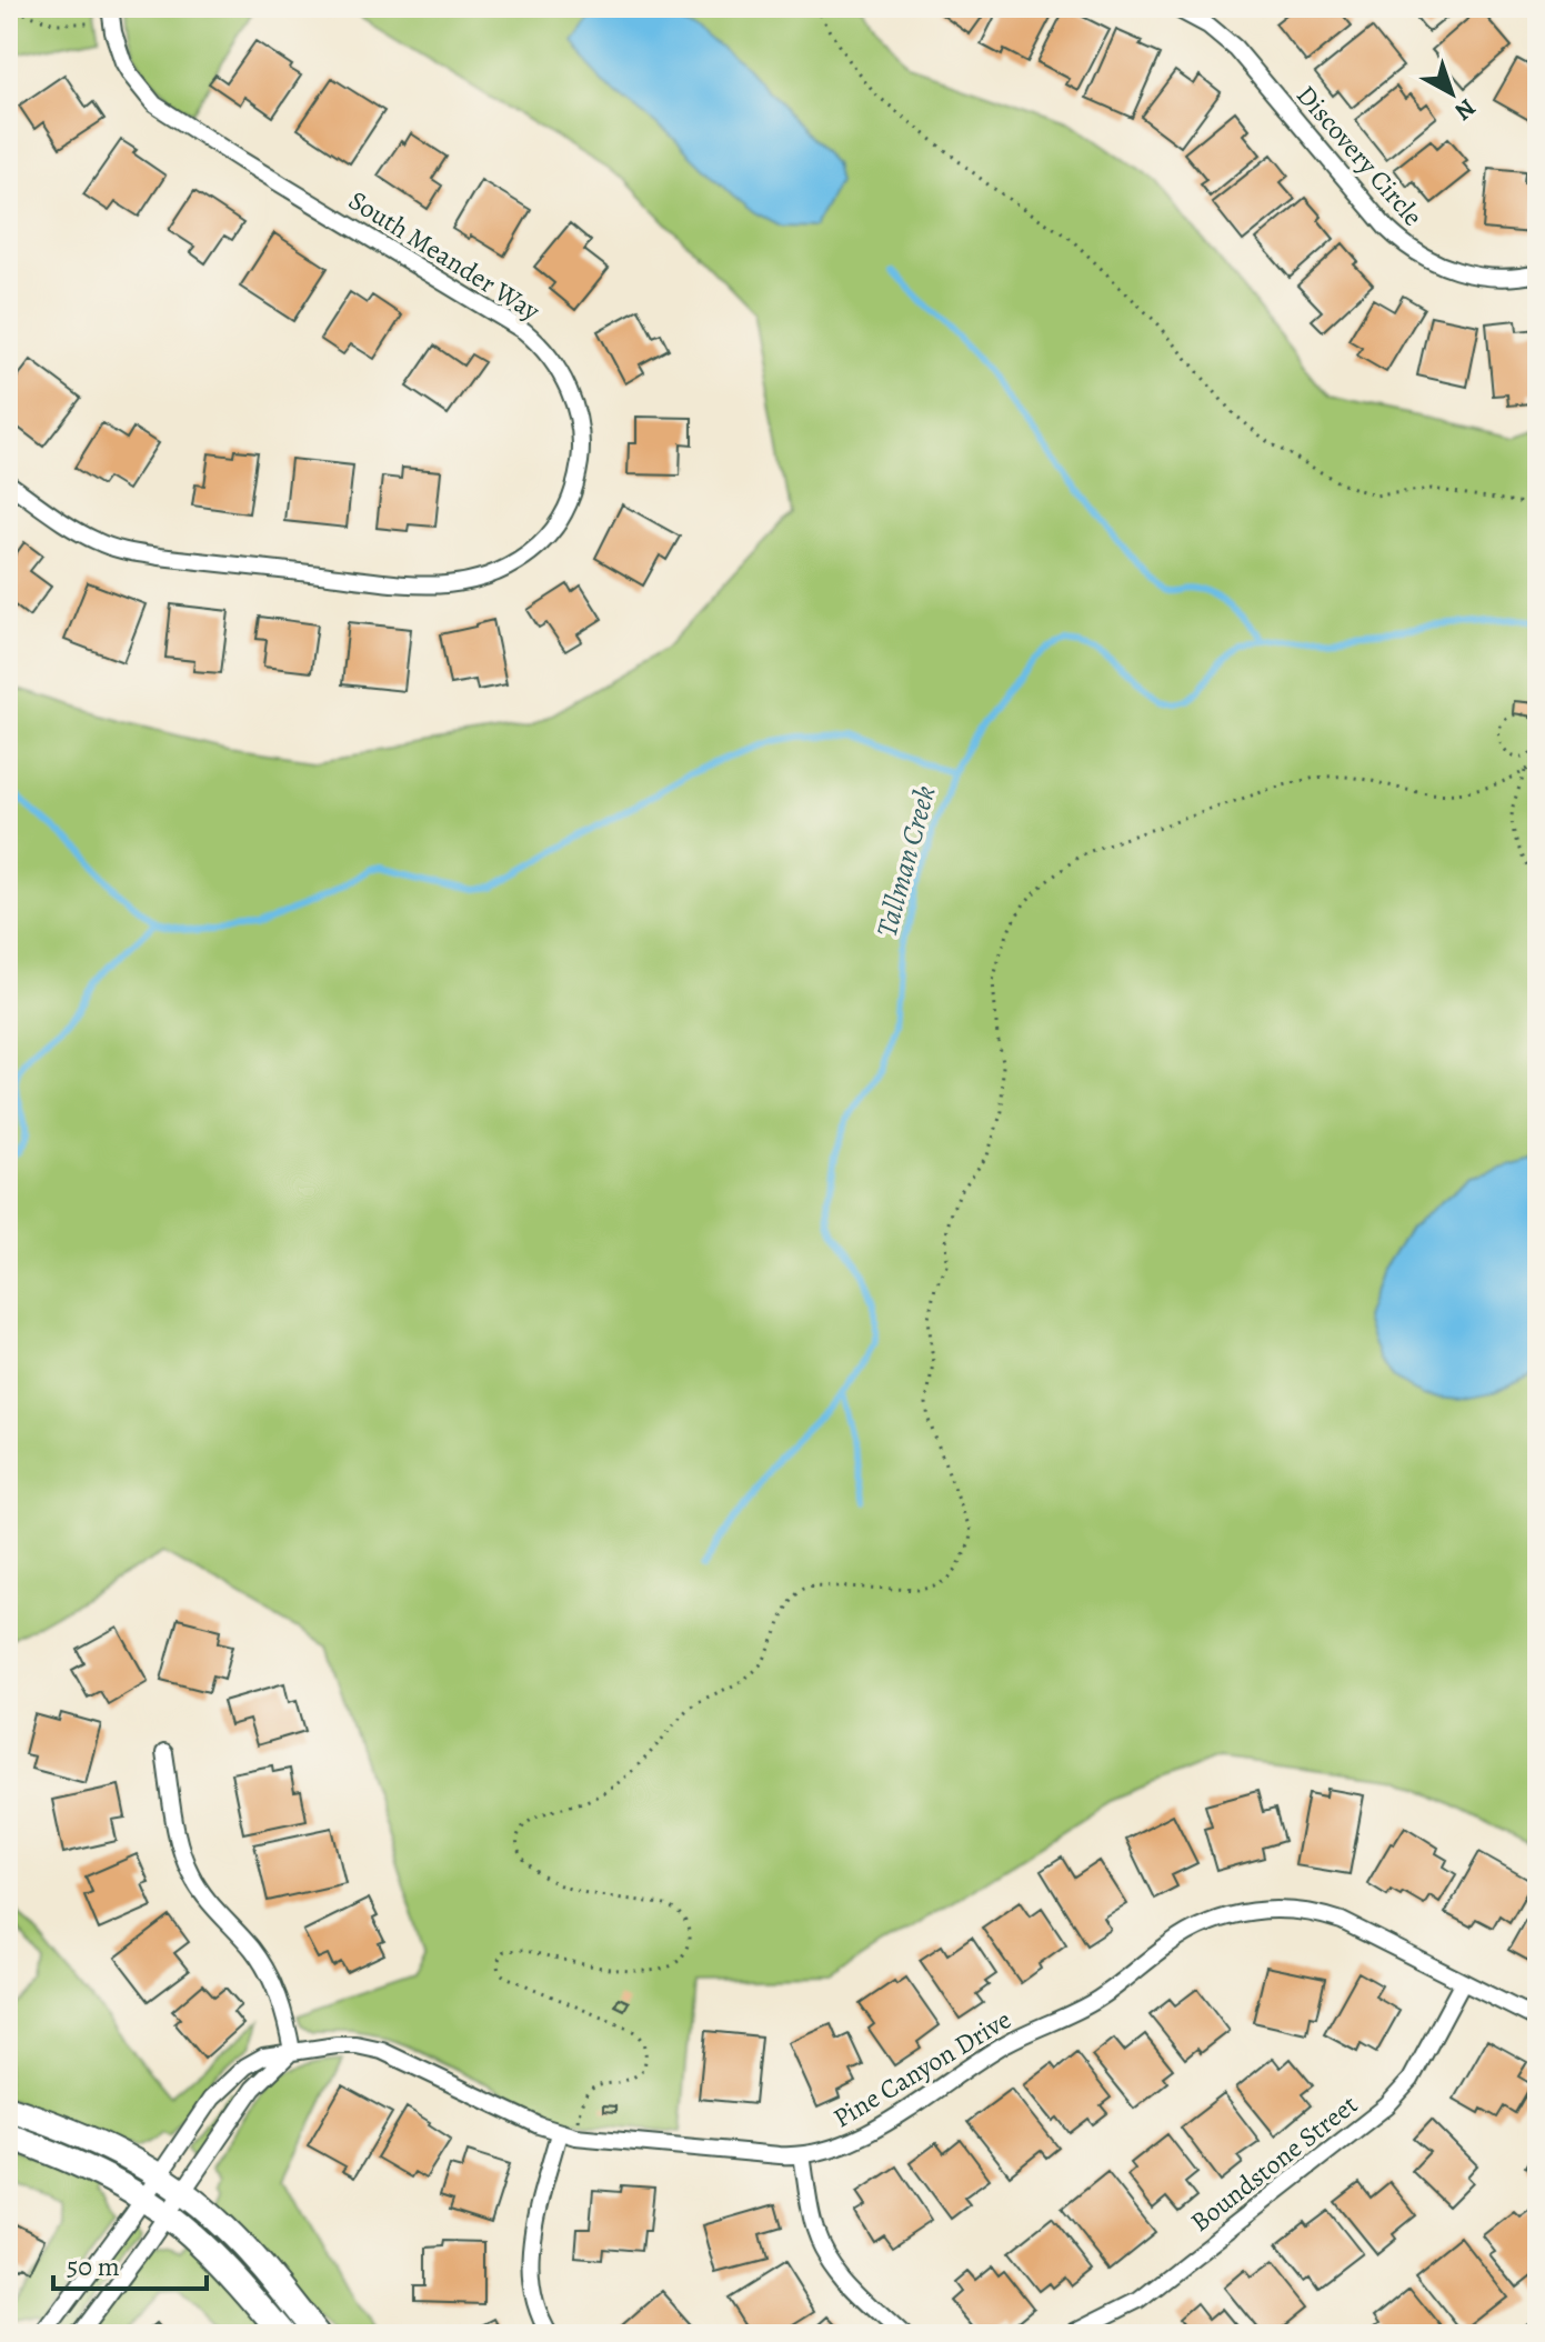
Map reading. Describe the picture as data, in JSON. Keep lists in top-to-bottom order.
{
  "streets": {
    "street": [
      "Discovery Circle",
      "South Meander Way",
      "Pine Canyon Drive",
      "Boundstone Street"
    ]
  },
  "crossings": [
    ["Pine Canyon Drive", "Boundstone Street"]
  ],
  "water": ["Tallman Creek"],
  "scale_bar": "50 m",
  "north": "bottom right"
}
